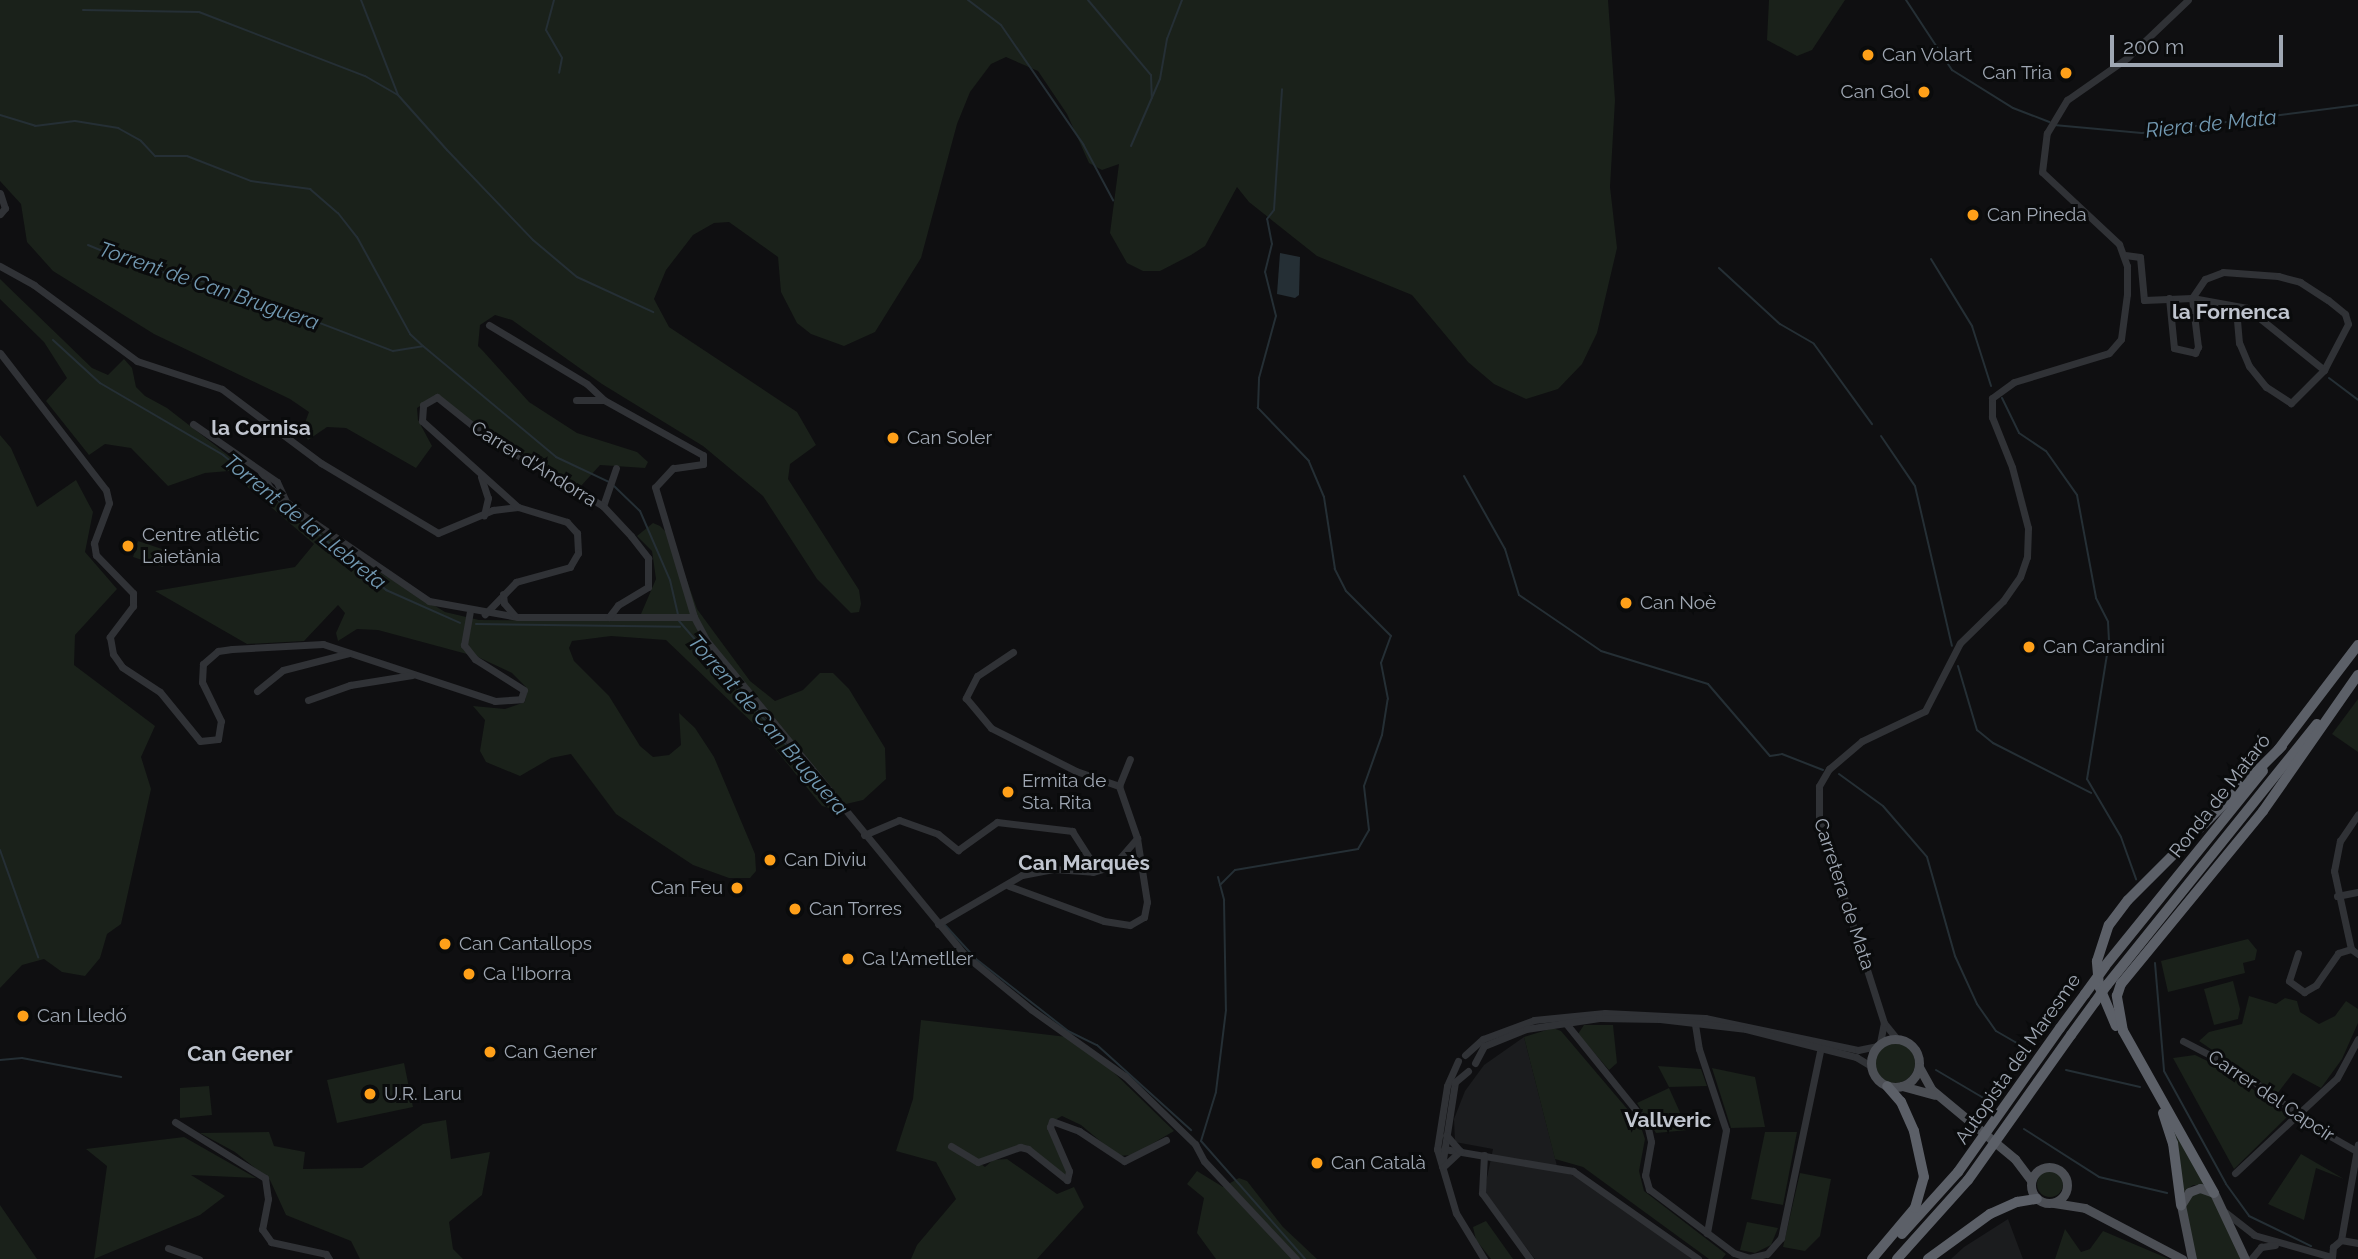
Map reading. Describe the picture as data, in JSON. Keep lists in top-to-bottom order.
{
  "streets": {
    "highway": ["Ronda de Mataró", "Autopista del Maresme"],
    "street": ["Carrer d'Andorra", "Carretera de Mata", "Carrer del Capcir"]
  },
  "crossings": [
    ["Ronda de Mataró", "Autopista del Maresme"]
  ],
  "districts": [
    "la Fornenca",
    "la Cornisa",
    "Can Marquès",
    "Can Gener",
    "Vallveric"
  ],
  "water": ["Riera de Mata", "Torrent de Can Bruguera", "Torrent de la Llebreta"],
  "places": [
    "Can Volart",
    "Can Tria",
    "Can Gol",
    "Can Pineda",
    "Can Soler",
    "Centre atlètic Laietània",
    "Can Noè",
    "Can Carandini",
    "Ermita de Sta. Rita",
    "Can Diviu",
    "Can Feu",
    "Can Torres",
    "Can Cantallops",
    "Ca l'Ametller",
    "Ca l'Iborra",
    "Can Lledó",
    "Can Gener",
    "U.R. Laru",
    "Can Català"
  ],
  "scale_bar": "200 m"
}
